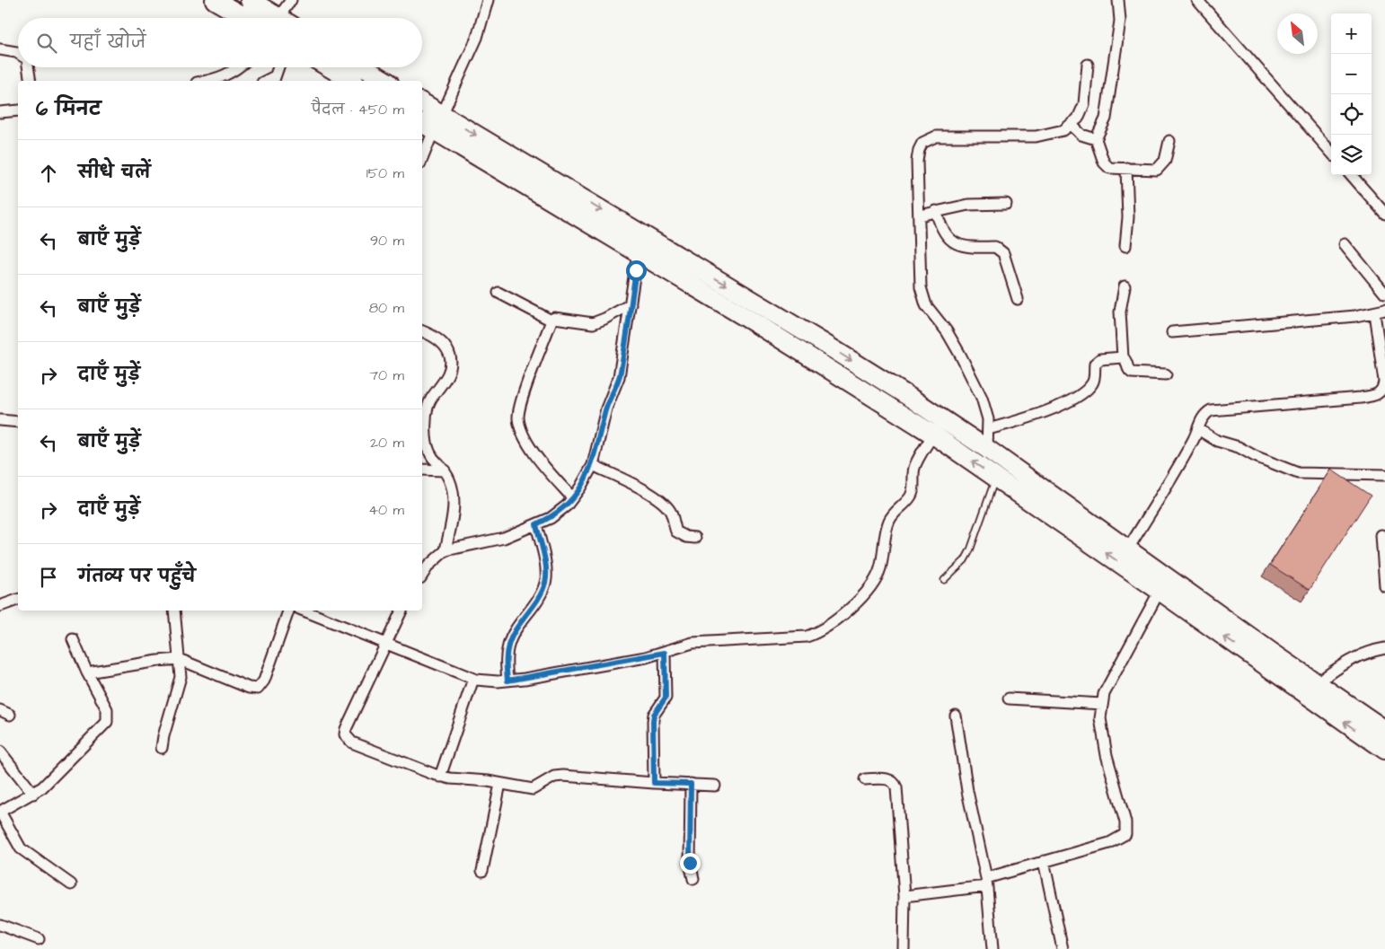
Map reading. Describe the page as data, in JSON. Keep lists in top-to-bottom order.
{
  "north": "top left",
  "page": {
    "map_buttons": ["+", "−"],
    "search": "यहाँ खोजें",
    "heading": ["6 मिनट", "पैदल · 450 m"],
    "list": [
      ["सीधे चलें", "150 m"],
      ["बाएँ मुड़ें", "90 m"],
      ["बाएँ मुड़ें", "80 m"],
      ["दाएँ मुड़ें", "70 m"],
      ["बाएँ मुड़ें", "20 m"],
      ["दाएँ मुड़ें", "40 m"],
      "गंतव्य पर पहुँचे"
    ]
  }
}
